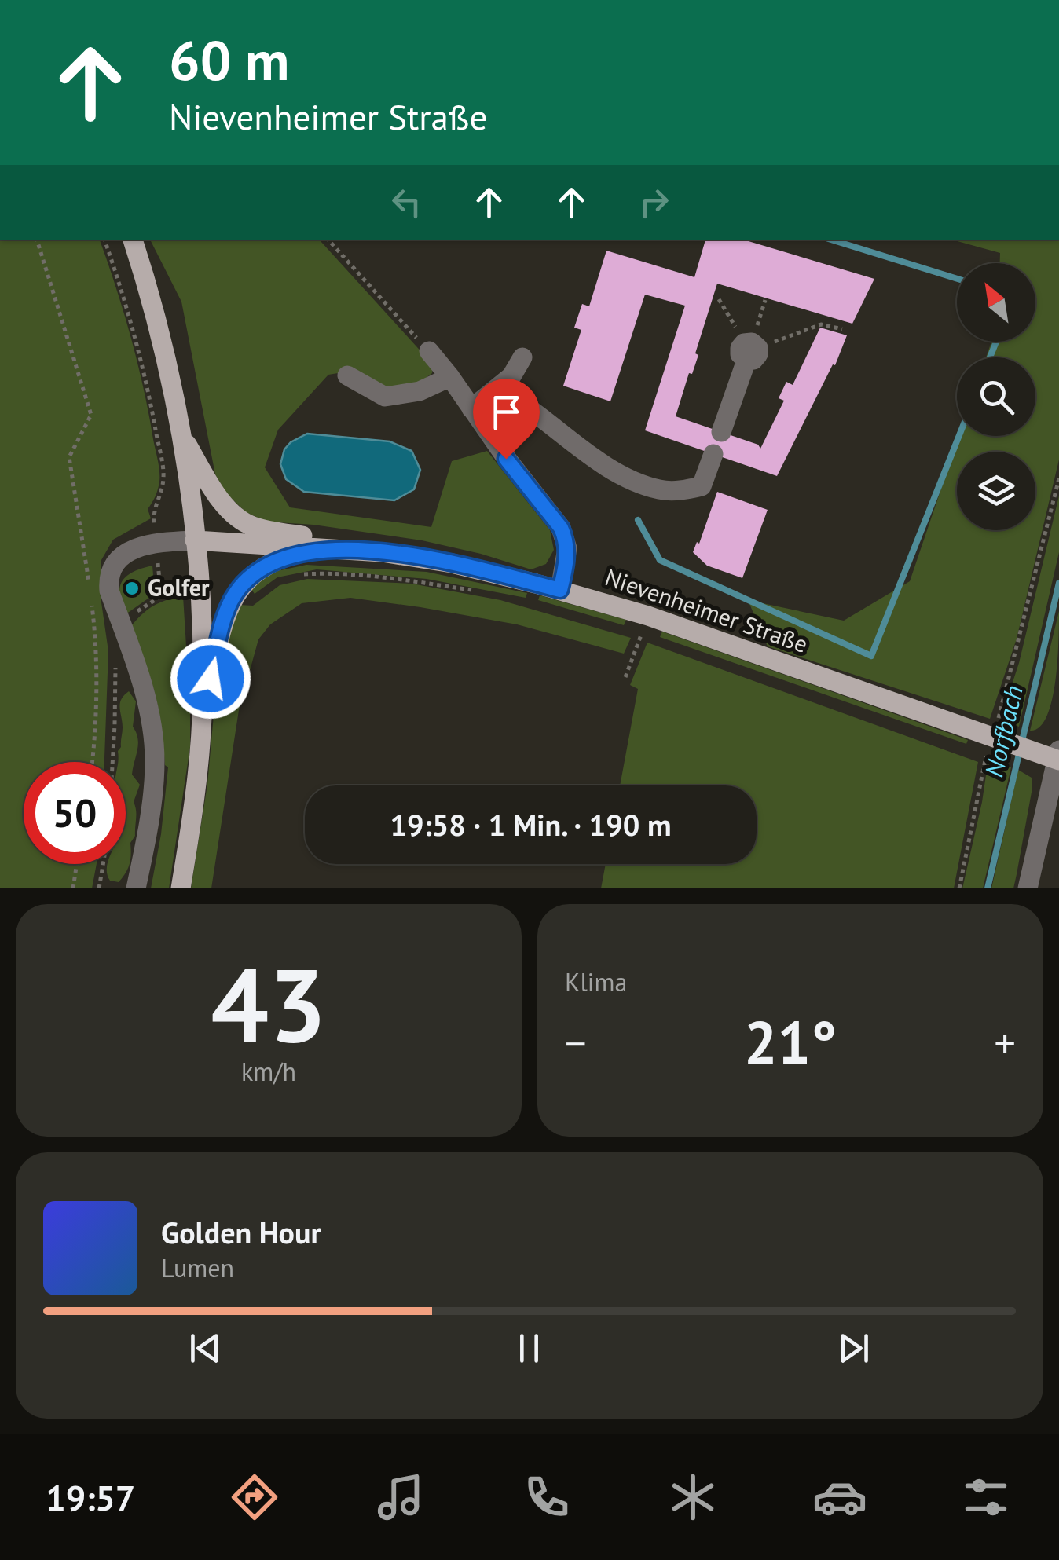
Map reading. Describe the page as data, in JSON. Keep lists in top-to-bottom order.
{
  "streets": {
    "main road": ["Nievenheimer Straße"]
  },
  "water": ["Norfbach"],
  "places": ["Golfer"],
  "north": "top left",
  "page": {
    "turn": ["60 m", "Nievenheimer Straße"],
    "limit": "50",
    "trip": "19:58 · 1 Min. · 190 m",
    "tile": [
      ["43", "km/h"],
      "Klima"
    ],
    "heat": ["−", "21°", "+"],
    "song": ["Golden Hour", "Lumen"],
    "tabs": "19:57"
  }
}
